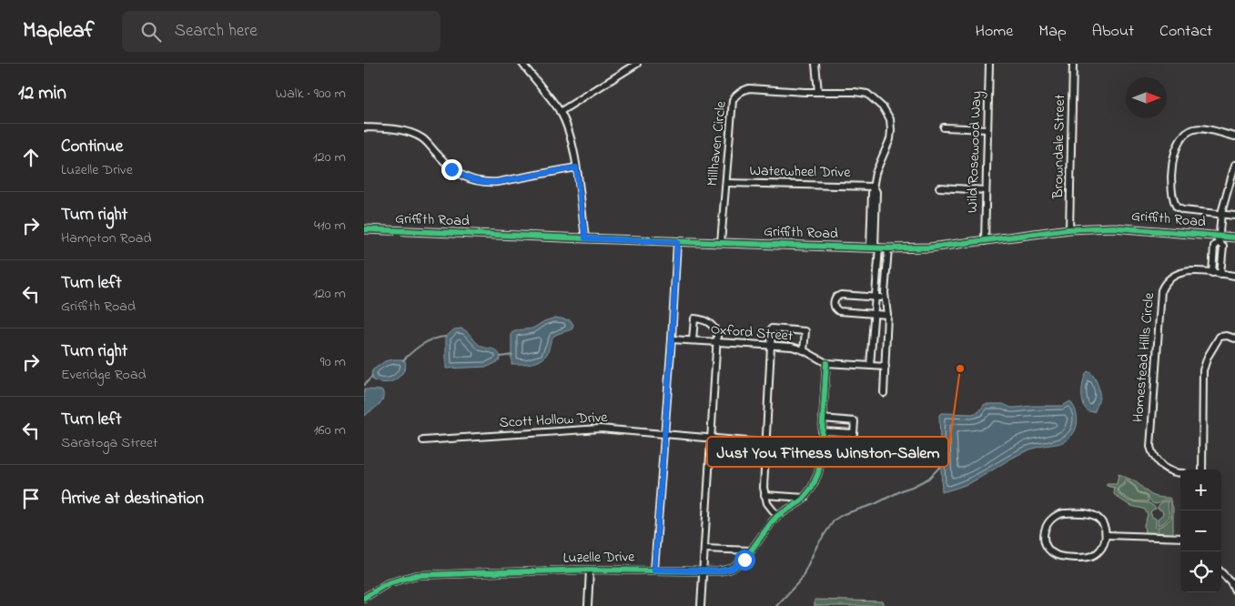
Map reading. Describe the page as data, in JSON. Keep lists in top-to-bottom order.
{
  "streets": {
    "street": [
      "Millhaven Circle",
      "Browndale Street",
      "Wild Rosewood Way",
      "Waterwheel Drive",
      "Griffith Road",
      "Oxford Street",
      "Homestead Hills Circle",
      "Scott Hollow Drive",
      "Luzelle Drive"
    ]
  },
  "crossings": [
    ["Millhaven Circle", "Waterwheel Drive"],
    ["Millhaven Circle", "Griffith Road"],
    ["Browndale Street", "Griffith Road"],
    ["Wild Rosewood Way", "Griffith Road"],
    ["Oxford Street", "Luzelle Drive"],
    ["Scott Hollow Drive", "Luzelle Drive"]
  ],
  "places": ["Just You Fitness Winston-Salem"],
  "north": "right",
  "page": {
    "header": "Mapleaf",
    "search": "Search here",
    "nav": [
      "Home",
      "Map",
      "About",
      "Contact"
    ],
    "heading": ["12 min", "Walk · 900 m"],
    "list": [
      ["Continue", "Luzelle Drive", "120 m"],
      ["Turn right", "Hampton Road", "410 m"],
      ["Turn left", "Griffith Road", "120 m"],
      ["Turn right", "Everidge Road", "90 m"],
      ["Turn left", "Saratoga Street", "160 m"],
      "Arrive at destination"
    ],
    "map_buttons": ["+", "−"]
  }
}
